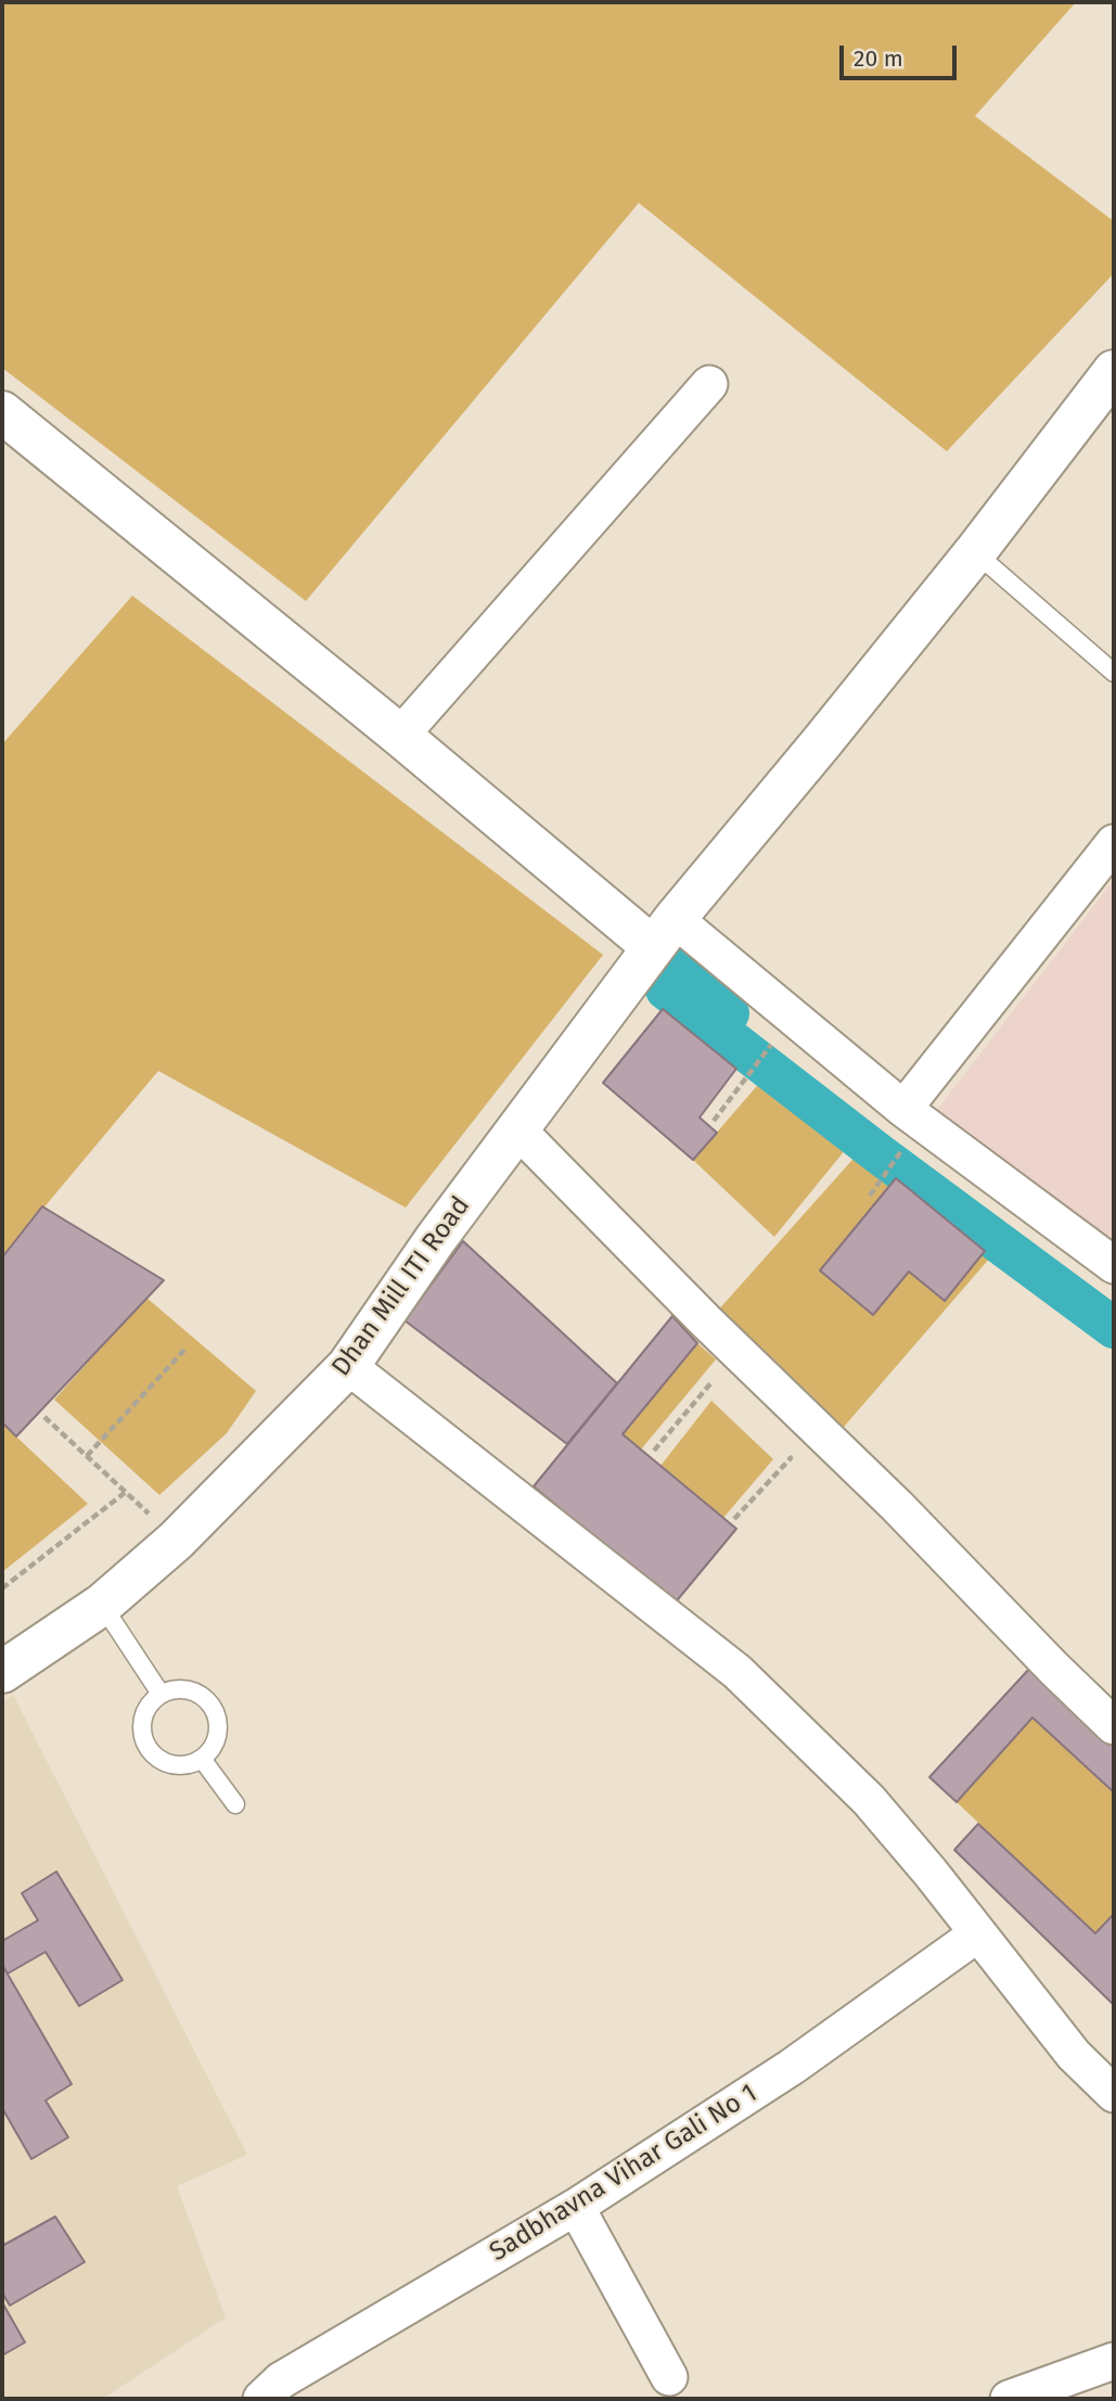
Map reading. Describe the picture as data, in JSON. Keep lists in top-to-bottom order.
{
  "streets": {
    "main road": ["Dhan Mill ITI Road"],
    "street": ["Sadbhavna Vihar Gali No 1"]
  },
  "scale_bar": "20 m"
}
